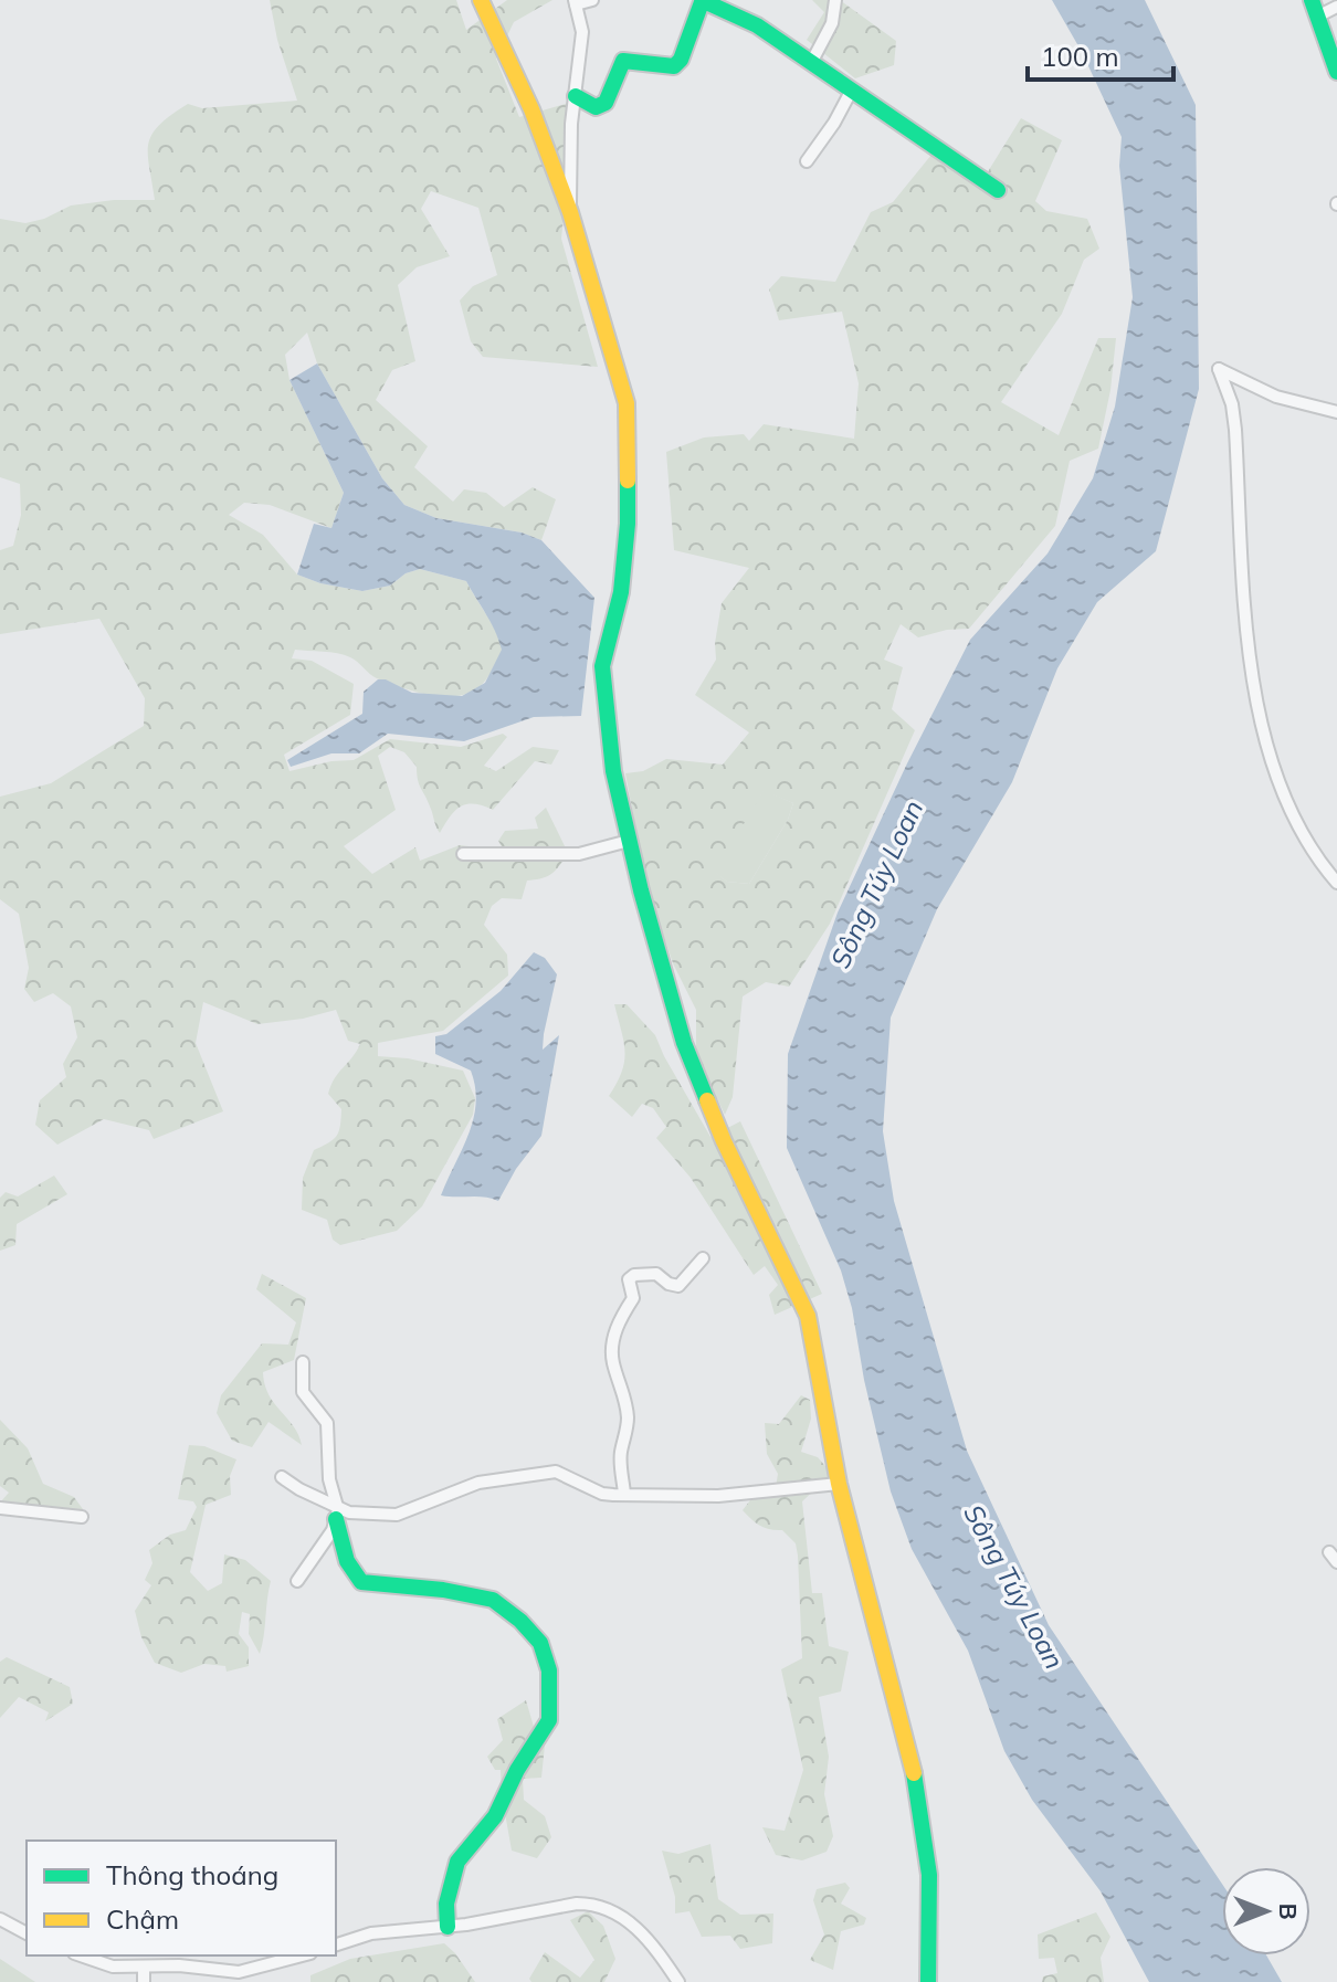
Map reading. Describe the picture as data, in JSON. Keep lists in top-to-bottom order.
{
  "water": ["Sông Túy Loan"],
  "legend": ["Thông thoáng", "Chậm"],
  "scale_bar": "100 m",
  "north": "right"
}
